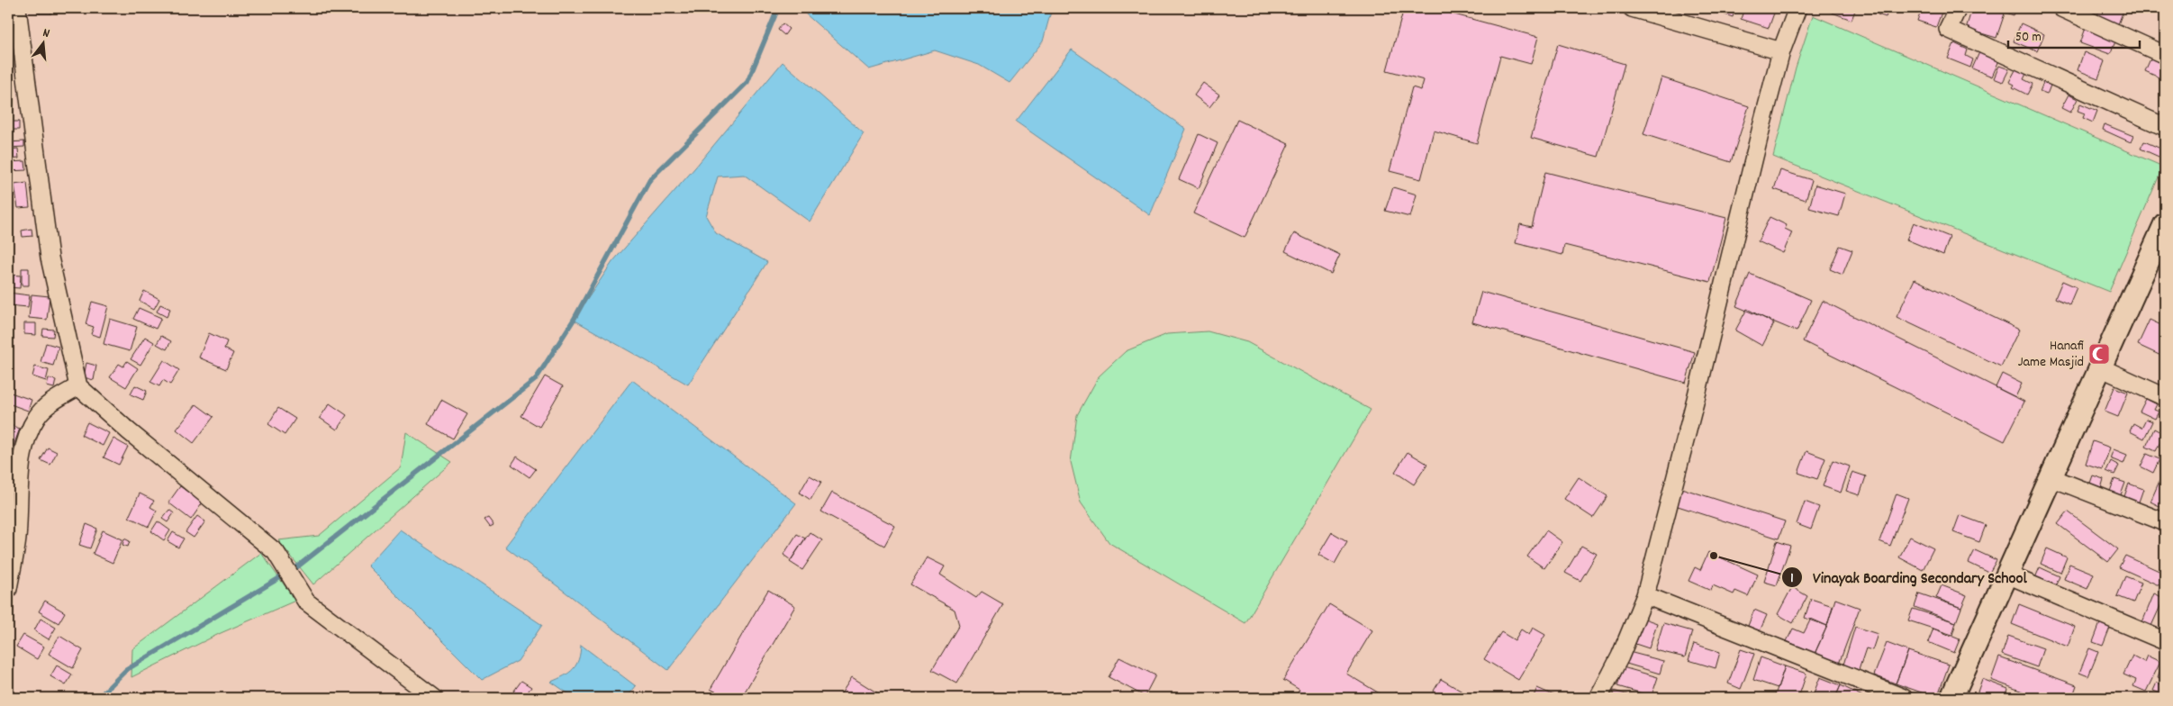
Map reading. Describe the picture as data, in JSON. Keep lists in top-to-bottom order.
{
  "places": {
    "mosque": ["Hanafi Jame Masjid"],
    "other": ["Vinayak Boarding Secondary School"]
  },
  "scale_bar": "50 m",
  "north": "top"
}
